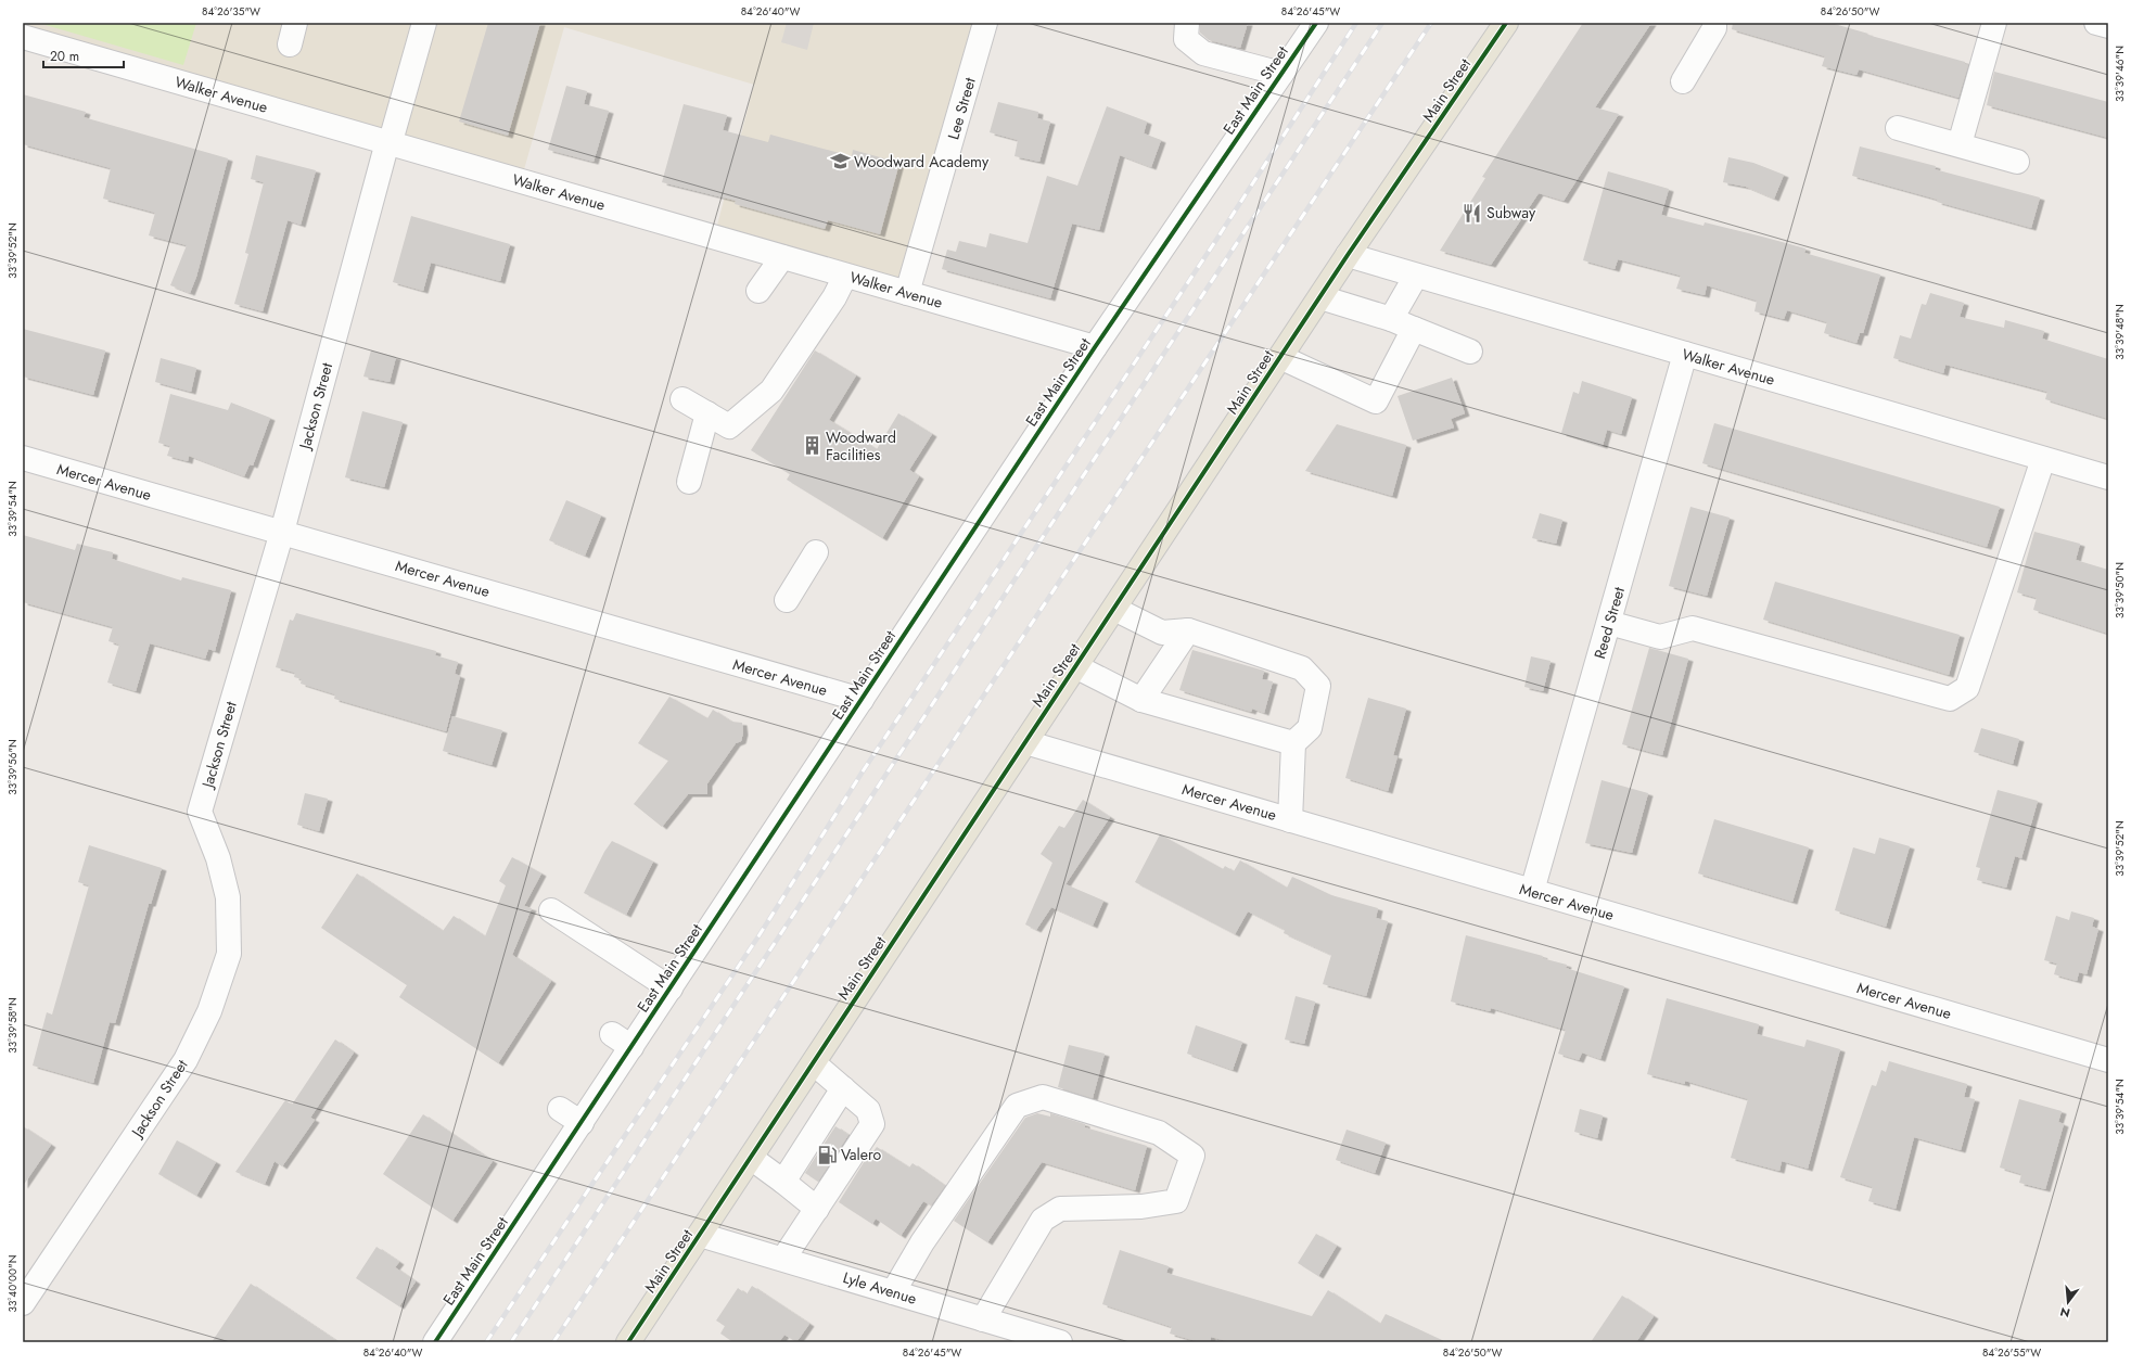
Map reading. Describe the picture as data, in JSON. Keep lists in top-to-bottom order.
{
  "streets": {
    "main road": ["Main Street"],
    "street": [
      "East Main Street",
      "Walker Avenue",
      "Lee Street",
      "Jackson Street",
      "Mercer Avenue",
      "Reed Street",
      "Lyle Avenue"
    ]
  },
  "crossings": [
    ["East Main Street", "Walker Avenue"],
    ["East Main Street", "Mercer Avenue"],
    ["Main Street", "Walker Avenue"],
    ["Main Street", "Mercer Avenue"],
    ["Main Street", "Lyle Avenue"],
    ["Walker Avenue", "Lee Street"],
    ["Walker Avenue", "Jackson Street"],
    ["Walker Avenue", "Reed Street"],
    ["Jackson Street", "Mercer Avenue"],
    ["Mercer Avenue", "Reed Street"]
  ],
  "places": {
    "school or university": ["Woodward Academy"],
    "restaurant": ["Subway"],
    "building": ["Woodward Facilities"],
    "fuel station": ["Valero"]
  },
  "scale_bar": "20 m",
  "north": "bottom",
  "coordinates": [
    "84°26'35\"W",
    "84°26'40\"W",
    "84°26'45\"W",
    "84°26'50\"W",
    "33°39'46\"N",
    "33°39'52\"N",
    "33°39'48\"N",
    "33°39'54\"N",
    "33°39'50\"N",
    "33°39'56\"N",
    "33°39'58\"N",
    "33°40'00\"N",
    "84°26'55\"W"
  ]
}
